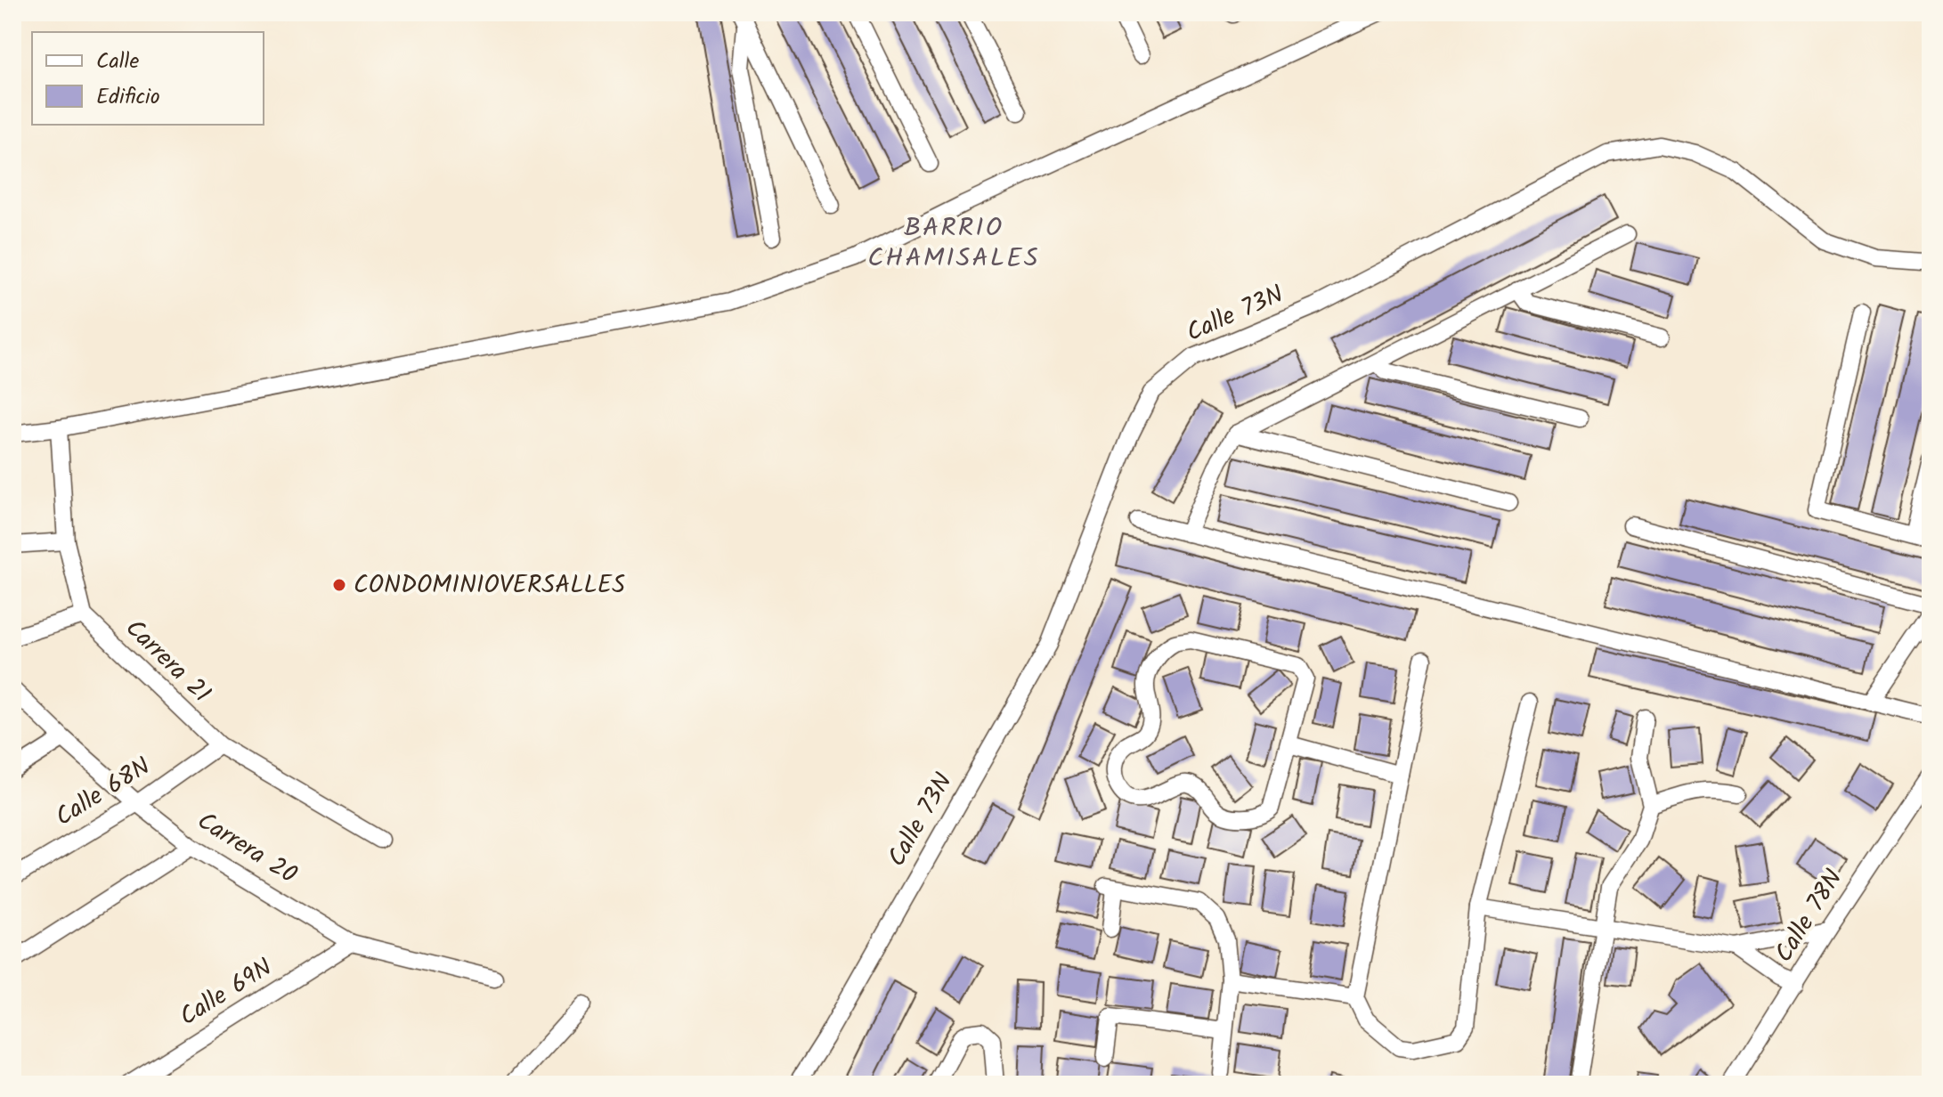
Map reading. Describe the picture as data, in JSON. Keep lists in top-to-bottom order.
{
  "streets": {
    "street": [
      "Calle 73N",
      "Carrera 21",
      "Calle 68N",
      "Carrera 20",
      "Calle 78N",
      "Calle 69N"
    ]
  },
  "crossings": [
    ["Carrera 21", "Calle 68N"],
    ["Calle 68N", "Carrera 20"],
    ["Carrera 20", "Calle 69N"]
  ],
  "districts": ["BARRIO CHAMISALES"],
  "places": ["CONDOMINIOVERSALLES"],
  "legend": ["Calle", "Edificio"]
}
